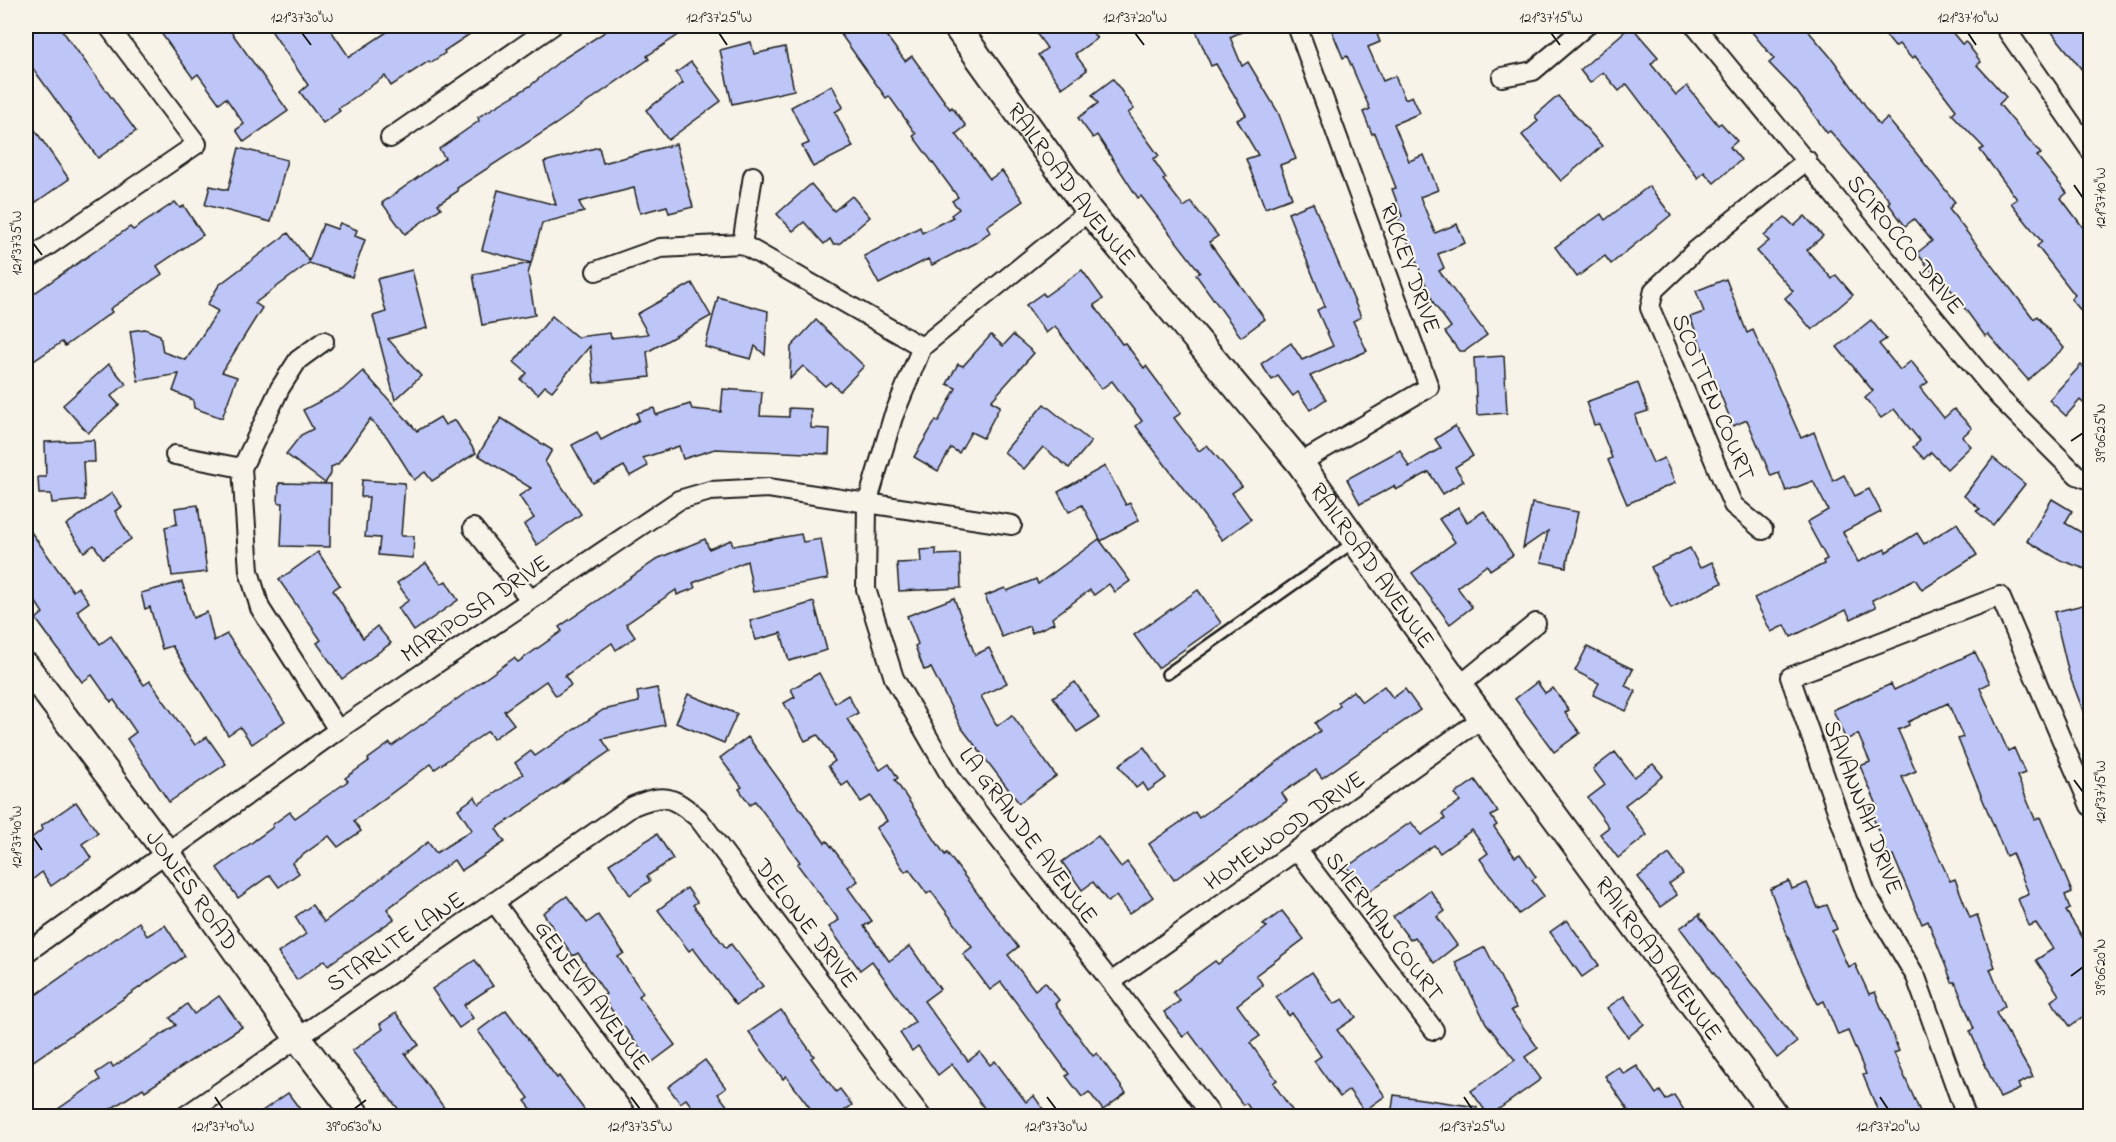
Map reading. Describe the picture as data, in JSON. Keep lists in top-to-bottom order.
{
  "streets": {
    "street": [
      "RAILROAD AVENUE",
      "SCIROCCO DRIVE",
      "RICKEY DRIVE",
      "SCOTTEN COURT",
      "MARIPOSA DRIVE",
      "SAVANNAH DRIVE",
      "HOMEWOOD DRIVE",
      "LA GRANDE AVENUE",
      "JONES ROAD",
      "DELONE DRIVE",
      "SHERMAN COURT",
      "STARLITE LANE",
      "GENEVA AVENUE"
    ]
  },
  "crossings": [
    ["RAILROAD AVENUE", "RICKEY DRIVE"],
    ["RAILROAD AVENUE", "HOMEWOOD DRIVE"],
    ["RAILROAD AVENUE", "LA GRANDE AVENUE"],
    ["SCIROCCO DRIVE", "SCOTTEN COURT"],
    ["MARIPOSA DRIVE", "LA GRANDE AVENUE"],
    ["MARIPOSA DRIVE", "JONES ROAD"],
    ["HOMEWOOD DRIVE", "LA GRANDE AVENUE"],
    ["HOMEWOOD DRIVE", "SHERMAN COURT"],
    ["JONES ROAD", "STARLITE LANE"],
    ["DELONE DRIVE", "STARLITE LANE"],
    ["STARLITE LANE", "GENEVA AVENUE"]
  ],
  "coordinates": [
    "121°37'30\"W",
    "121°37'25\"W",
    "121°37'20\"W",
    "121°37'15\"W",
    "121°37'10\"W",
    "121°37'35\"W",
    "39°06'25\"N",
    "121°37'40\"W",
    "39°06'20\"N",
    "39°06'30\"N"
  ]
}
